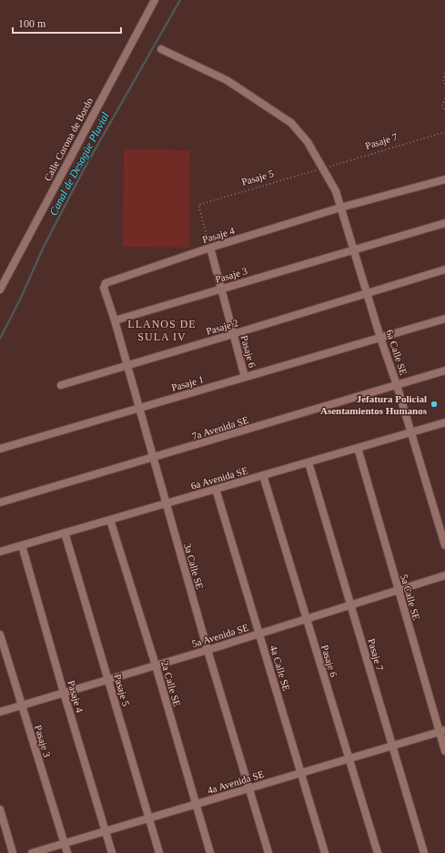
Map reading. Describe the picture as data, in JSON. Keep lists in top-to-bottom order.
{
  "streets": {
    "street": [
      "Calle Corona de Bordo",
      "Pasaje 7",
      "Pasaje 5",
      "Pasaje 4",
      "Pasaje 3",
      "Pasaje 2",
      "Pasaje 6",
      "6a Calle SE",
      "Pasaje 1",
      "7a Avenida SE",
      "6a Avenida SE",
      "3a Calle SE",
      "5a Calle SE",
      "5a Avenida SE",
      "4a Calle SE",
      "2a Calle SE",
      "4a Avenida SE"
    ]
  },
  "crossings": [
    ["Pasaje 7", "Pasaje 5"],
    ["Pasaje 7", "6a Calle SE"],
    ["Pasaje 7", "6a Avenida SE"],
    ["Pasaje 7", "5a Avenida SE"],
    ["Pasaje 7", "4a Avenida SE"],
    ["Pasaje 5", "Pasaje 4"],
    ["Pasaje 5", "Pasaje 6"],
    ["Pasaje 5", "6a Calle SE"],
    ["Pasaje 5", "6a Avenida SE"],
    ["Pasaje 5", "5a Avenida SE"],
    ["Pasaje 5", "4a Avenida SE"],
    ["Pasaje 4", "Pasaje 6"],
    ["Pasaje 4", "6a Calle SE"],
    ["Pasaje 4", "6a Avenida SE"],
    ["Pasaje 4", "3a Calle SE"],
    ["Pasaje 4", "5a Avenida SE"],
    ["Pasaje 4", "4a Avenida SE"],
    ["Pasaje 3", "Pasaje 6"],
    ["Pasaje 3", "6a Calle SE"],
    ["Pasaje 3", "3a Calle SE"],
    ["Pasaje 3", "5a Avenida SE"],
    ["Pasaje 3", "4a Avenida SE"],
    ["Pasaje 2", "Pasaje 6"],
    ["Pasaje 2", "6a Calle SE"],
    ["Pasaje 2", "3a Calle SE"],
    ["Pasaje 6", "Pasaje 1"],
    ["Pasaje 6", "6a Avenida SE"],
    ["Pasaje 6", "5a Avenida SE"],
    ["Pasaje 6", "4a Avenida SE"],
    ["6a Calle SE", "Pasaje 1"],
    ["6a Calle SE", "7a Avenida SE"],
    ["6a Calle SE", "6a Avenida SE"],
    ["Pasaje 1", "3a Calle SE"],
    ["7a Avenida SE", "3a Calle SE"],
    ["6a Avenida SE", "3a Calle SE"],
    ["6a Avenida SE", "5a Calle SE"],
    ["6a Avenida SE", "4a Calle SE"],
    ["6a Avenida SE", "2a Calle SE"],
    ["3a Calle SE", "5a Avenida SE"],
    ["3a Calle SE", "4a Avenida SE"],
    ["5a Calle SE", "5a Avenida SE"],
    ["5a Calle SE", "4a Avenida SE"],
    ["5a Avenida SE", "4a Calle SE"],
    ["5a Avenida SE", "2a Calle SE"],
    ["4a Calle SE", "4a Avenida SE"],
    ["2a Calle SE", "4a Avenida SE"]
  ],
  "districts": ["LLANOS DE SULA IV"],
  "water": ["Canal de Desagüe Pluvial"],
  "places": ["Jefatura Policial Asentamientos Humanos"],
  "scale_bar": "100 m"
}
